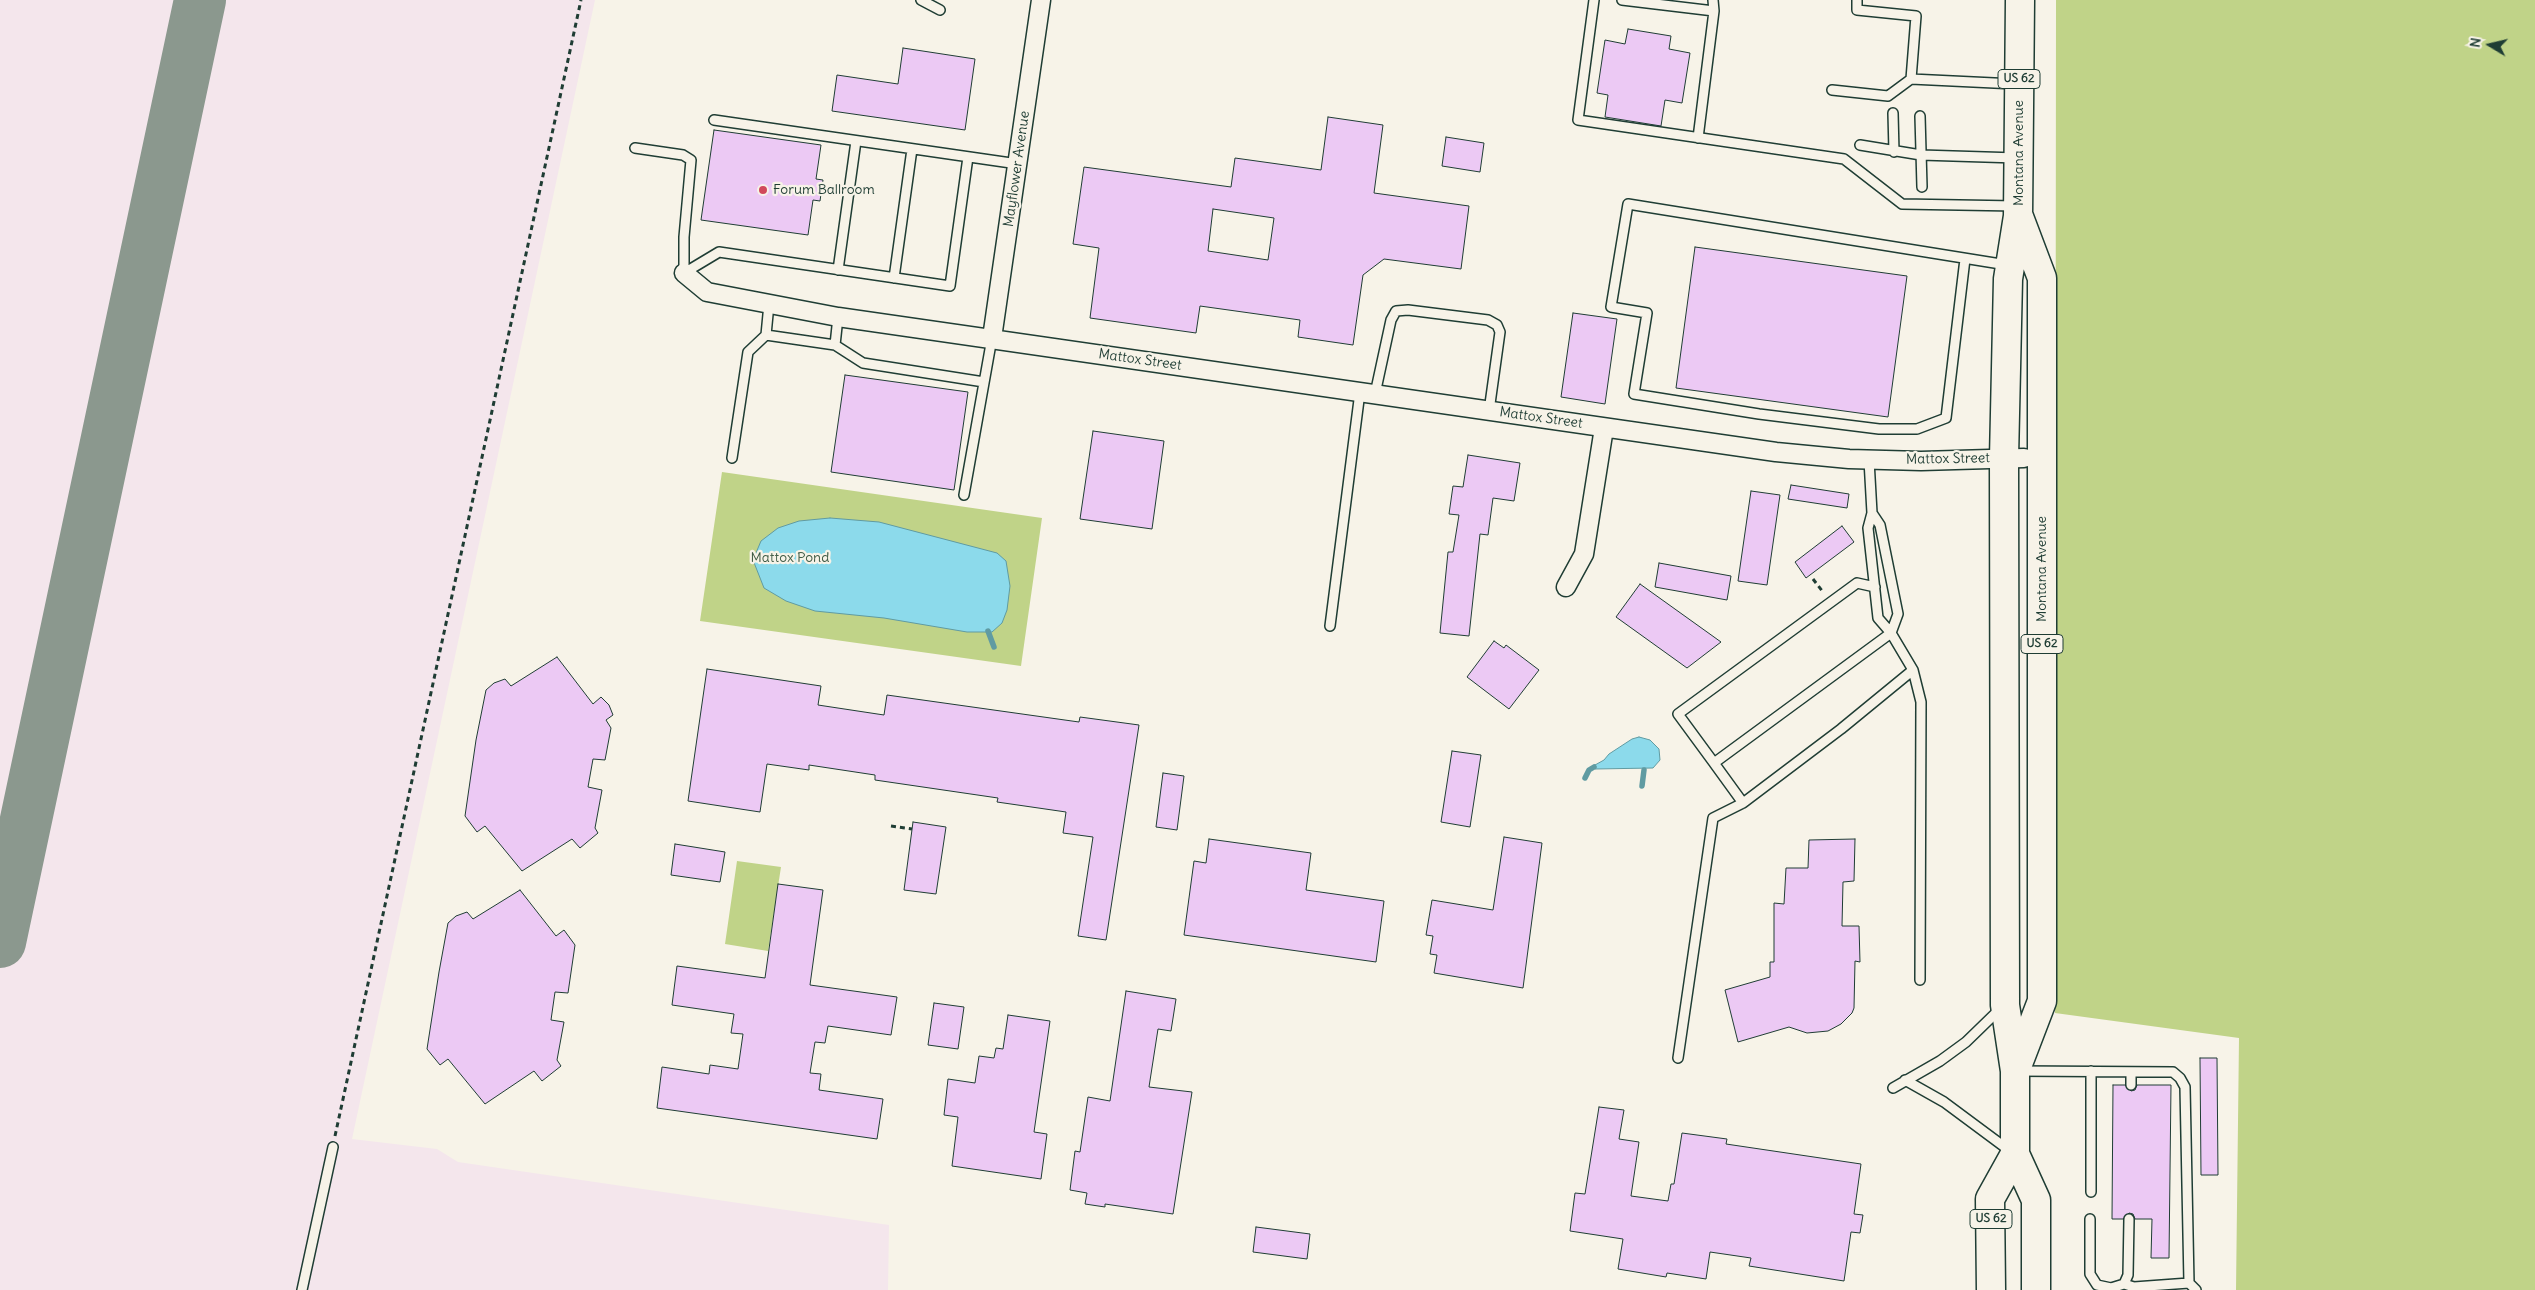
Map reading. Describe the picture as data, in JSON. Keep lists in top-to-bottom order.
{
  "streets": {
    "highway": ["US 62", "Montana Avenue"],
    "street": ["Mayflower Avenue", "Mattox Street"]
  },
  "crossings": [
    ["Montana Avenue", "Mattox Street"],
    ["Mayflower Avenue", "Mattox Street"]
  ],
  "parks": ["Mattox Pond"],
  "places": ["Forum Ballroom"],
  "north": "left"
}
